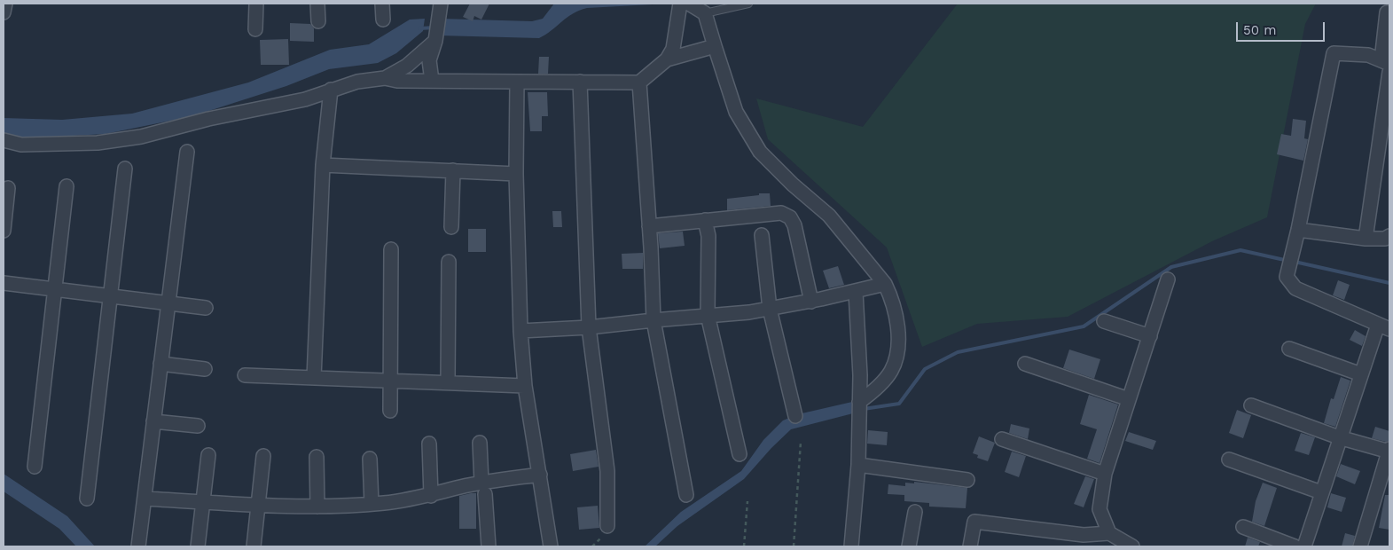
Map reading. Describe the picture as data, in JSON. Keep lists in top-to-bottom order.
{
  "scale_bar": "50 m"
}
